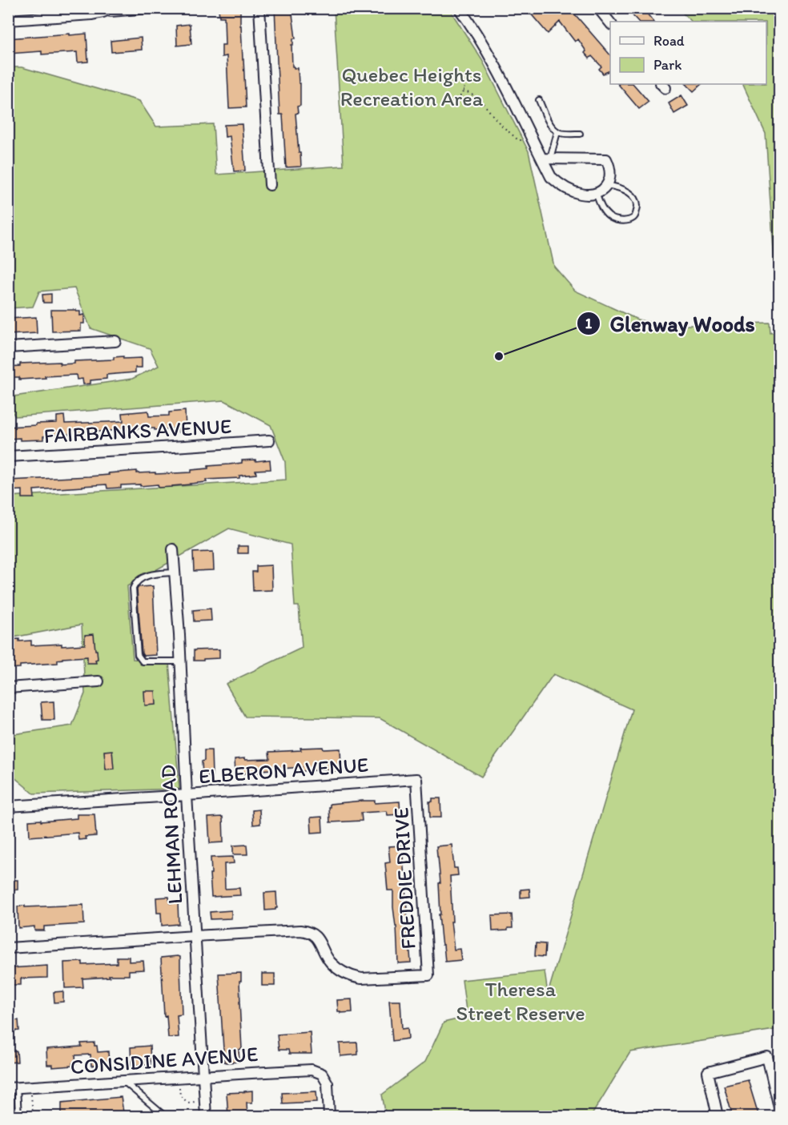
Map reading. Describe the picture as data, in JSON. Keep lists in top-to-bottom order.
{
  "streets": {
    "street": [
      "FAIRBANKS AVENUE",
      "ELBERON AVENUE",
      "LEHMAN ROAD",
      "FREDDIE DRIVE",
      "CONSIDINE AVENUE"
    ]
  },
  "crossings": [
    ["ELBERON AVENUE", "LEHMAN ROAD"],
    ["ELBERON AVENUE", "FREDDIE DRIVE"],
    ["LEHMAN ROAD", "FREDDIE DRIVE"],
    ["LEHMAN ROAD", "CONSIDINE AVENUE"]
  ],
  "parks": ["Quebec Heights Recreation Area", "Theresa Street Reserve"],
  "places": ["Glenway Woods"],
  "legend": ["Road", "Park"]
}
